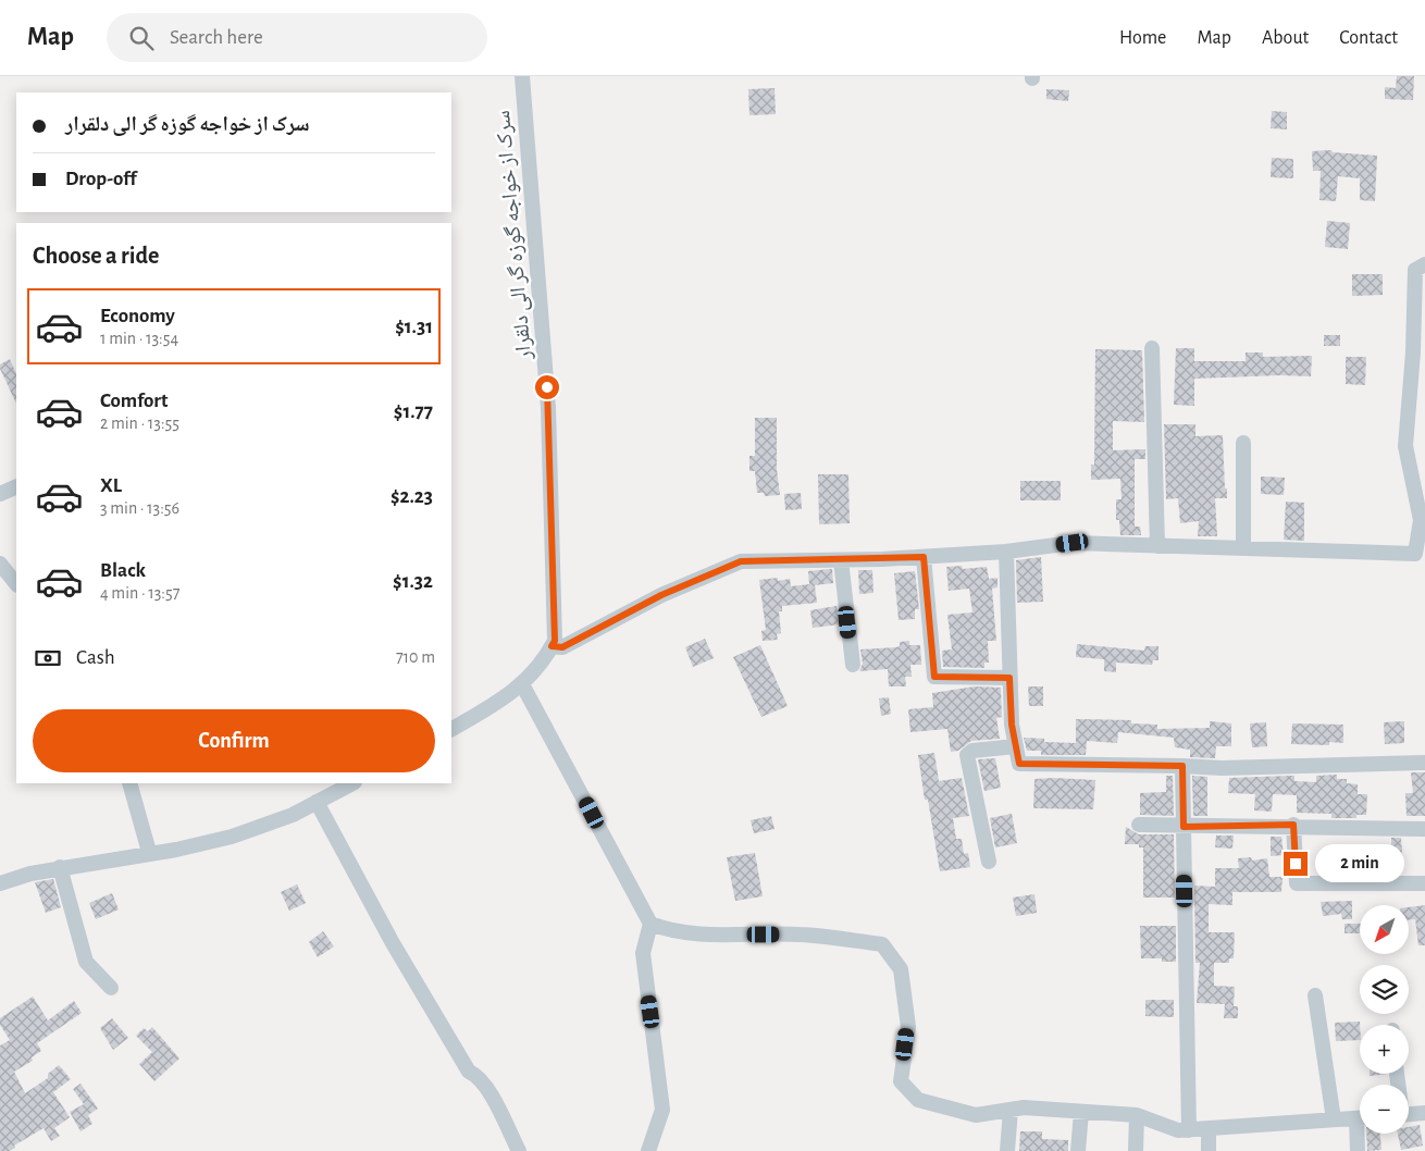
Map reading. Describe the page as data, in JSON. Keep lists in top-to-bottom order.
{
  "streets": {
    "street": ["سرک از خواجه گوزه گر الی دلقرار"]
  },
  "north": "bottom left",
  "page": {
    "header": "Map",
    "search": "Search here",
    "nav": [
      "Home",
      "Map",
      "About",
      "Contact"
    ],
    "banner": ["سرک از خواجه گوزه گر الی دلقرار", "Drop-off"],
    "heading": "Choose a ride",
    "list": [
      {
        "name": "Economy",
        "note": "1 min · 13:54",
        "value": "$1.31"
      },
      {
        "name": "Comfort",
        "note": "2 min · 13:55",
        "value": "$1.77"
      },
      {
        "name": "XL",
        "note": "3 min · 13:56",
        "value": "$2.23"
      },
      {
        "name": "Black",
        "note": "4 min · 13:57",
        "value": "$1.32"
      }
    ],
    "pay": ["Cash", "710 m"],
    "buttons": "Confirm",
    "bubble": "2 min",
    "map_buttons": ["+", "−"]
  }
}
